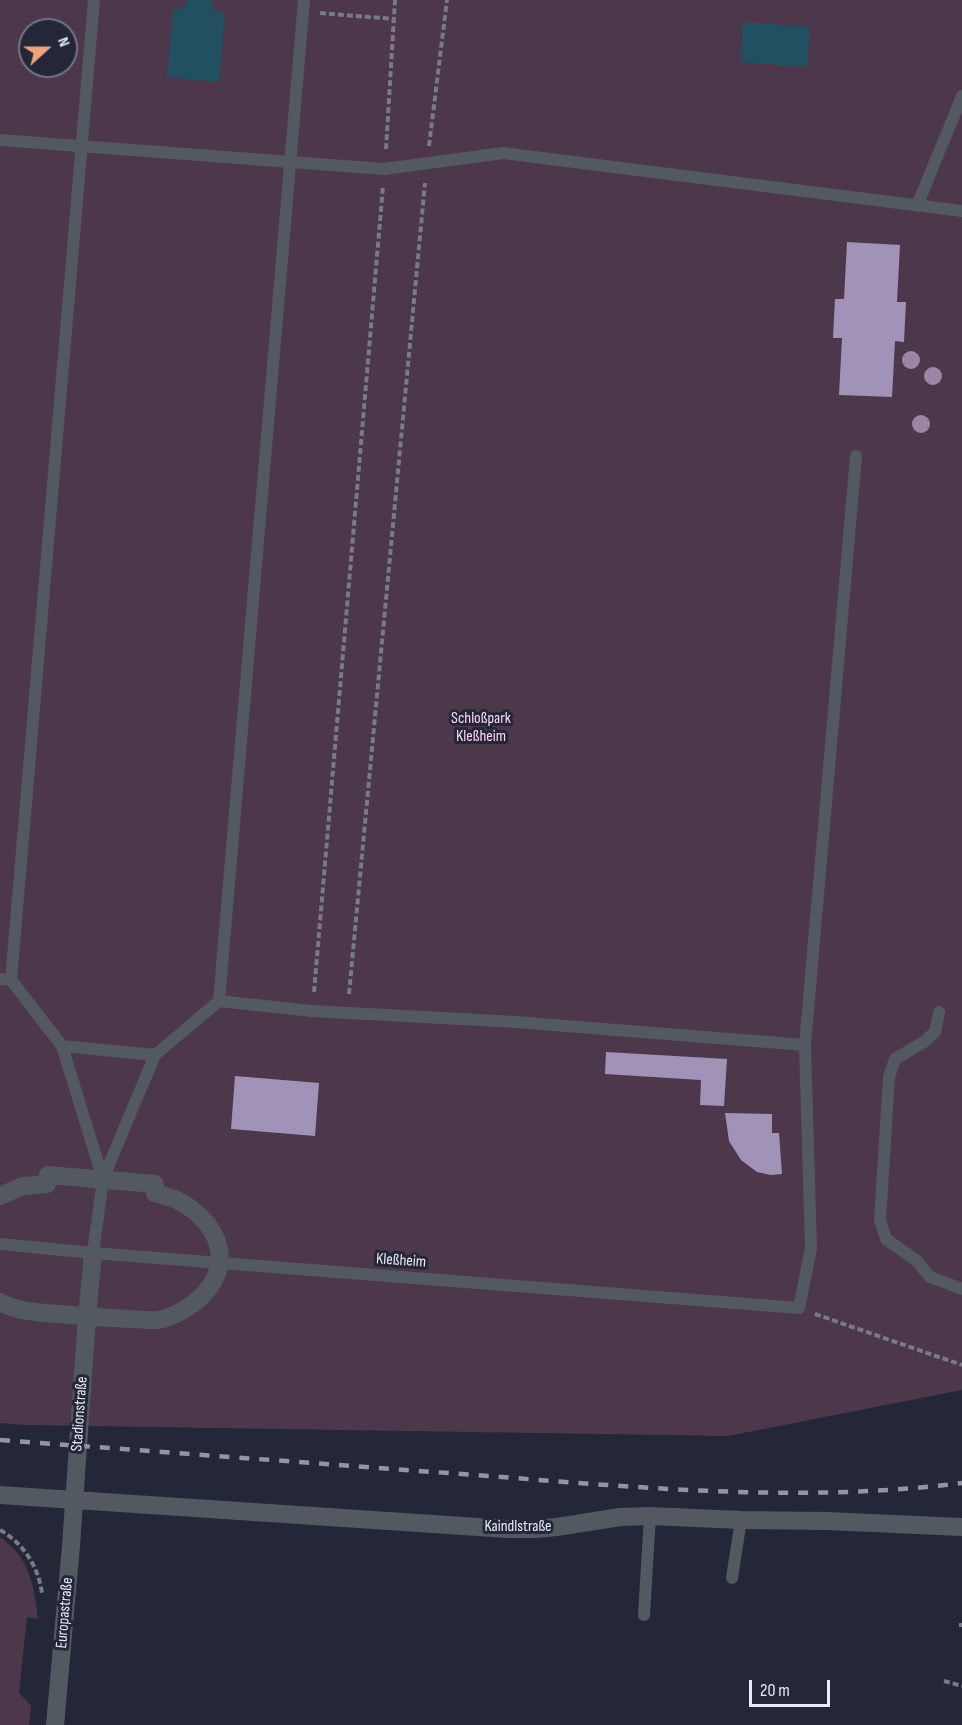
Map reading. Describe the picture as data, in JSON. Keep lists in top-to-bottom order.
{
  "streets": {
    "street": ["Stadionstraße", "Kaindlstraße", "Europastraße"],
    "lane": ["Kleßheim"]
  },
  "crossings": [
    ["Kleßheim", "Stadionstraße"],
    ["Stadionstraße", "Kaindlstraße"],
    ["Stadionstraße", "Europastraße"],
    ["Kaindlstraße", "Europastraße"]
  ],
  "parks": ["Schloßpark Kleßheim"],
  "scale_bar": "20 m",
  "north": "right"
}
